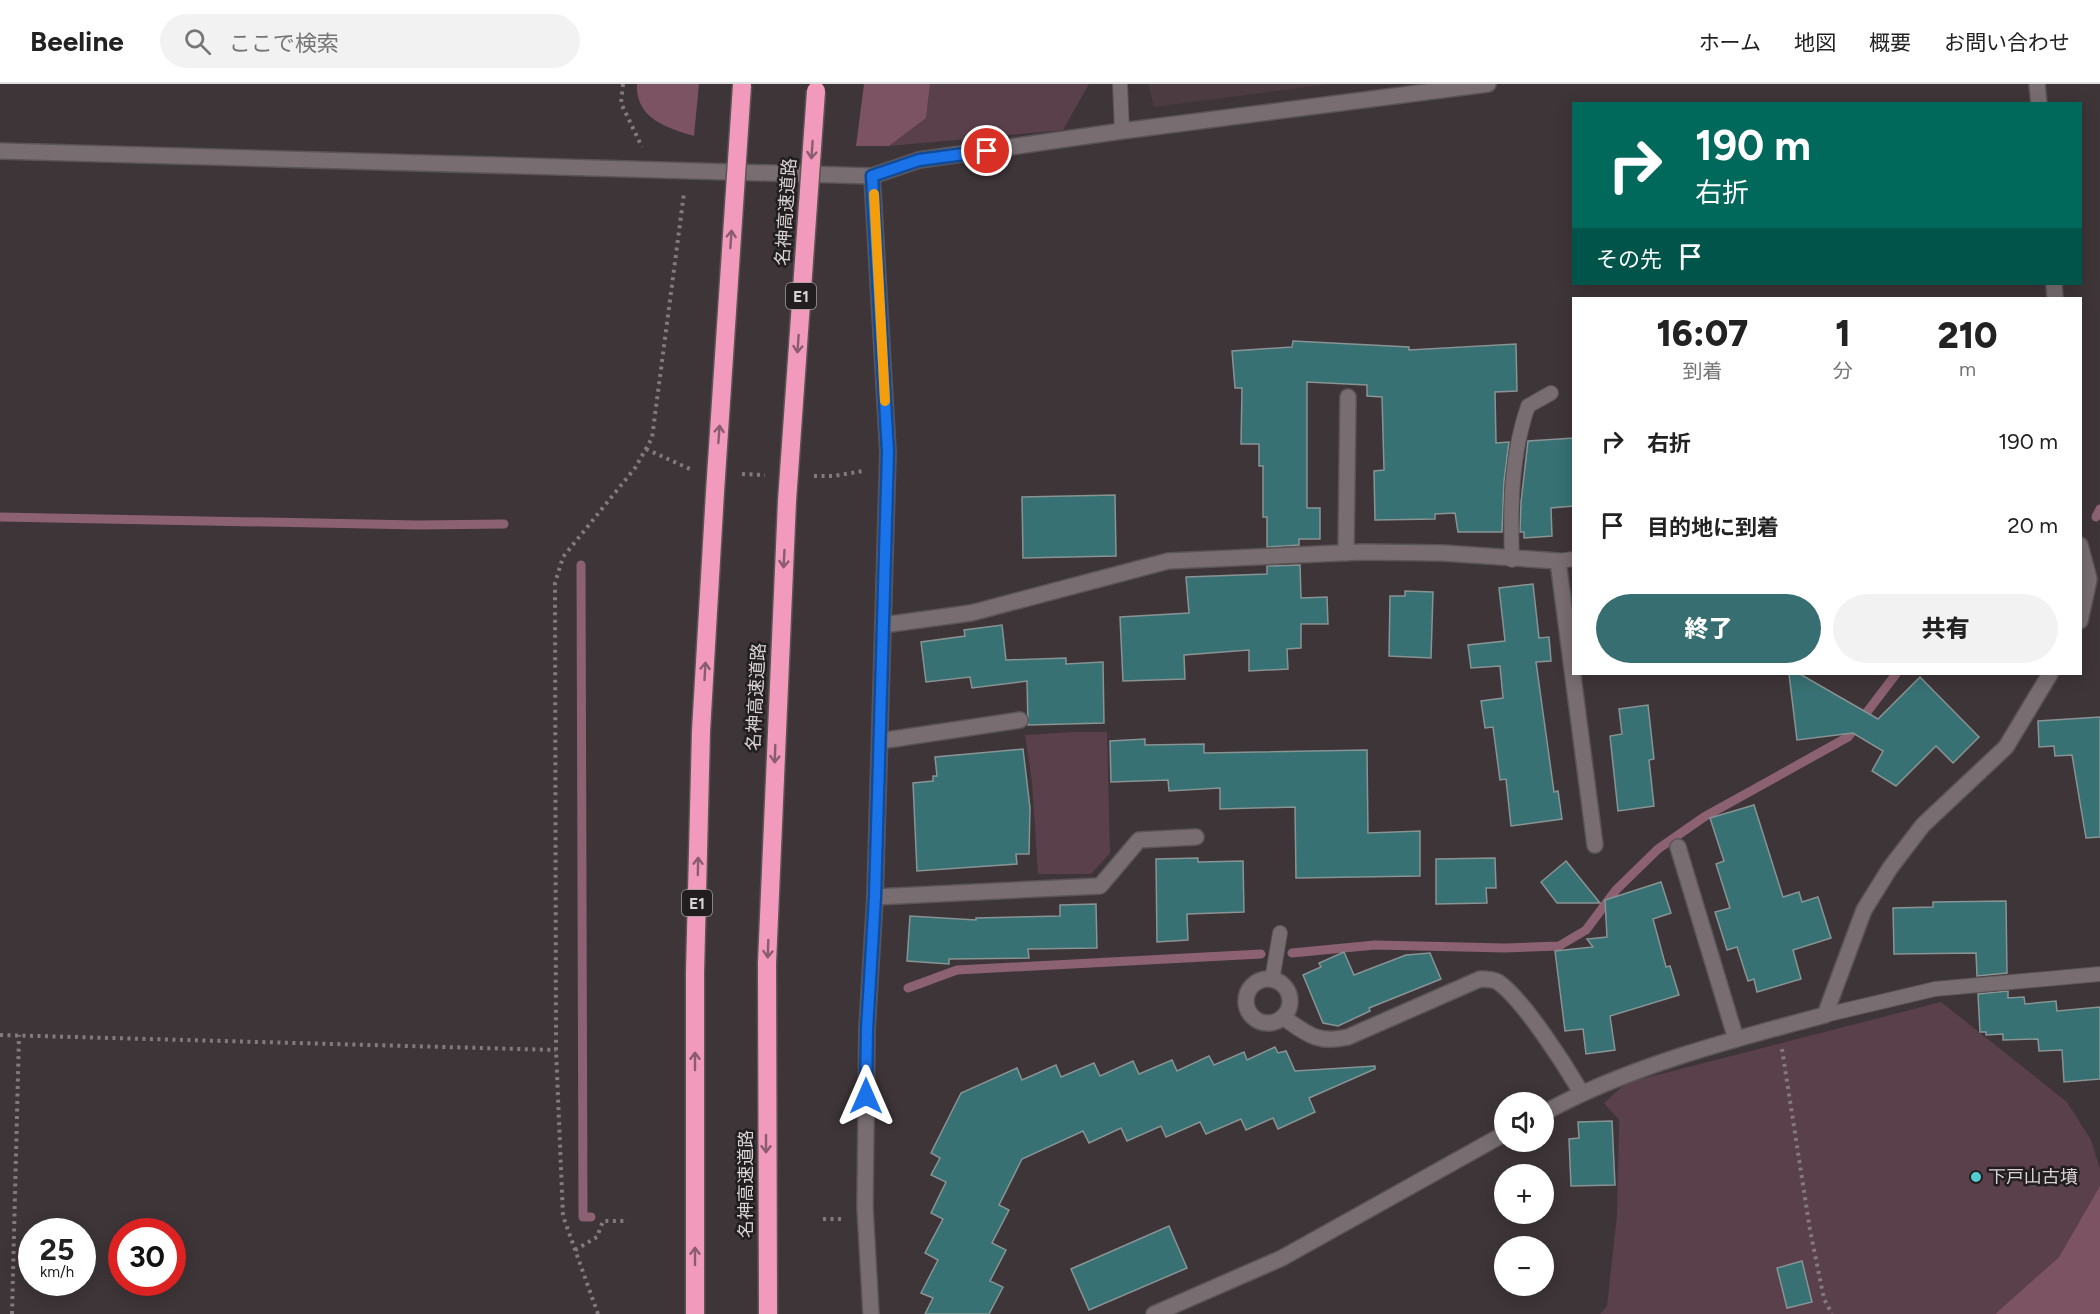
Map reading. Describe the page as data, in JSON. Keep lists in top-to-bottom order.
{
  "streets": {
    "highway": ["名神高速道路", "E1"]
  },
  "places": ["下戸山古墳"],
  "page": {
    "header": "Beeline",
    "search": "ここで検索",
    "nav": [
      "ホーム",
      "地図",
      "概要",
      "お問い合わせ"
    ],
    "turn": ["190 m", "右折"],
    "then": "その先",
    "eta": [
      "16:07",
      "到着",
      "1",
      "分",
      "210",
      "m"
    ],
    "list": [
      {
        "name": "右折",
        "value": "190 m"
      },
      {
        "name": "目的地に到着",
        "value": "20 m"
      }
    ],
    "buttons": ["終了", "共有"],
    "map_buttons": ["+", "−"],
    "speed": "25 km/h",
    "limit": "30"
  }
}
